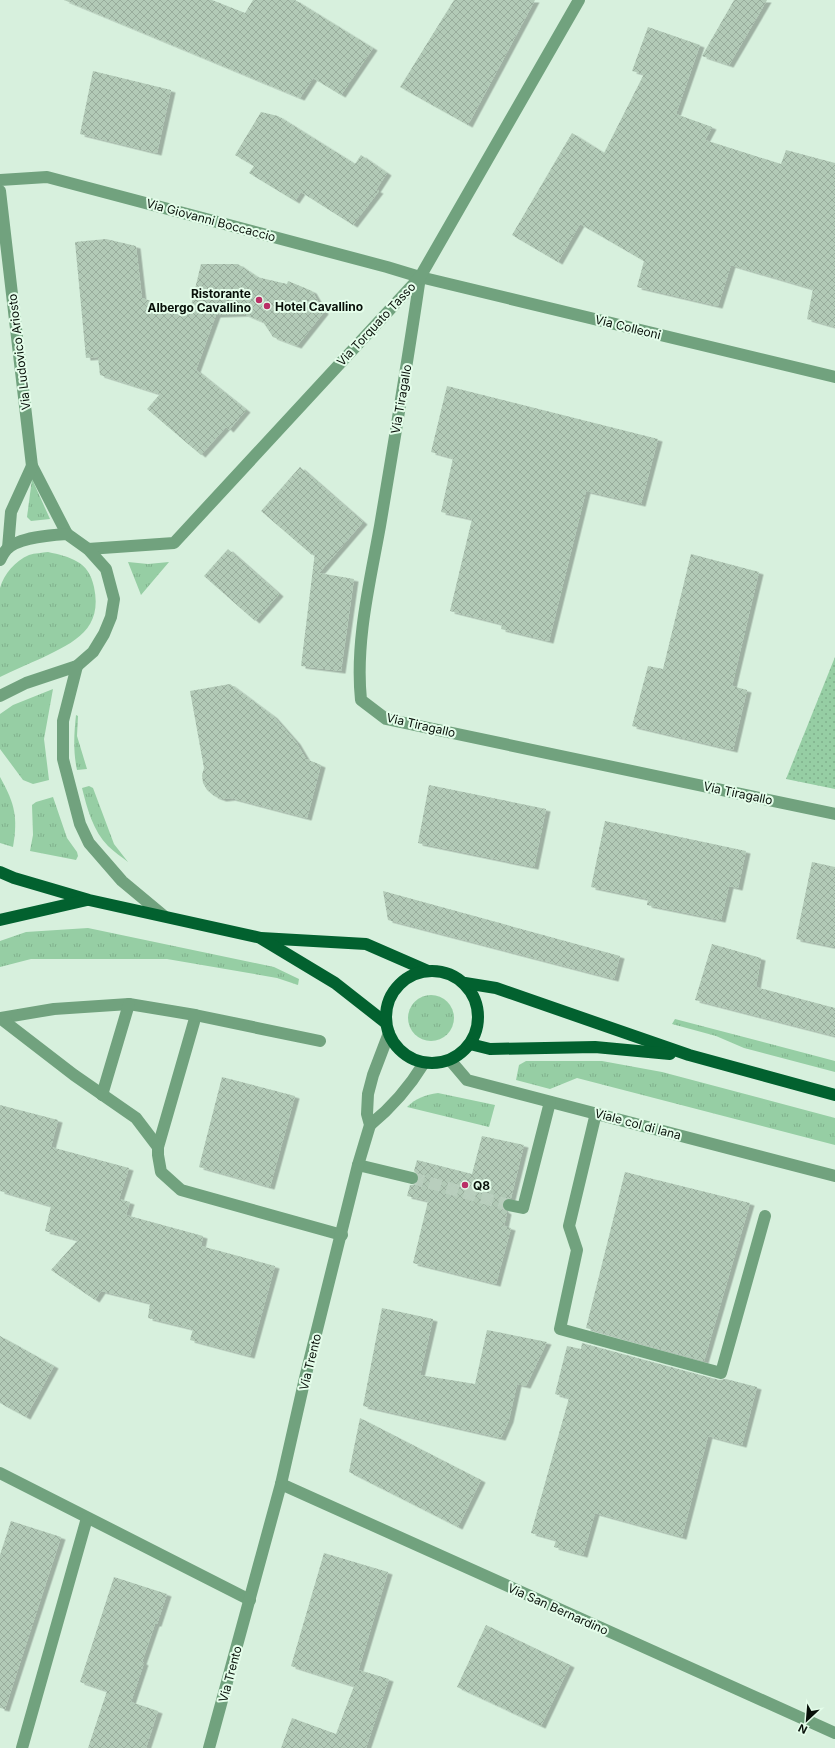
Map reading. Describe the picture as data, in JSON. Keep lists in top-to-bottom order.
{
  "streets": {
    "street": [
      "Via Giovanni Boccaccio",
      "Via Torquato Tasso",
      "Via Colleoni",
      "Via Ludovico Ariosto",
      "Via Tiragallo",
      "Viale col di lana",
      "Via Trento",
      "Via San Bernardino"
    ]
  },
  "crossings": [
    ["Via Giovanni Boccaccio", "Via Torquato Tasso"],
    ["Via Giovanni Boccaccio", "Via Colleoni"],
    ["Via Giovanni Boccaccio", "Via Tiragallo"],
    ["Via Torquato Tasso", "Via Colleoni"],
    ["Via Torquato Tasso", "Via Tiragallo"],
    ["Via Colleoni", "Via Tiragallo"],
    ["Viale col di lana", "Via Trento"],
    ["Via Trento", "Via San Bernardino"]
  ],
  "places": ["Ristorante Albergo Cavallino", "Hotel Cavallino", "Q8"],
  "north": "bottom left"
}
